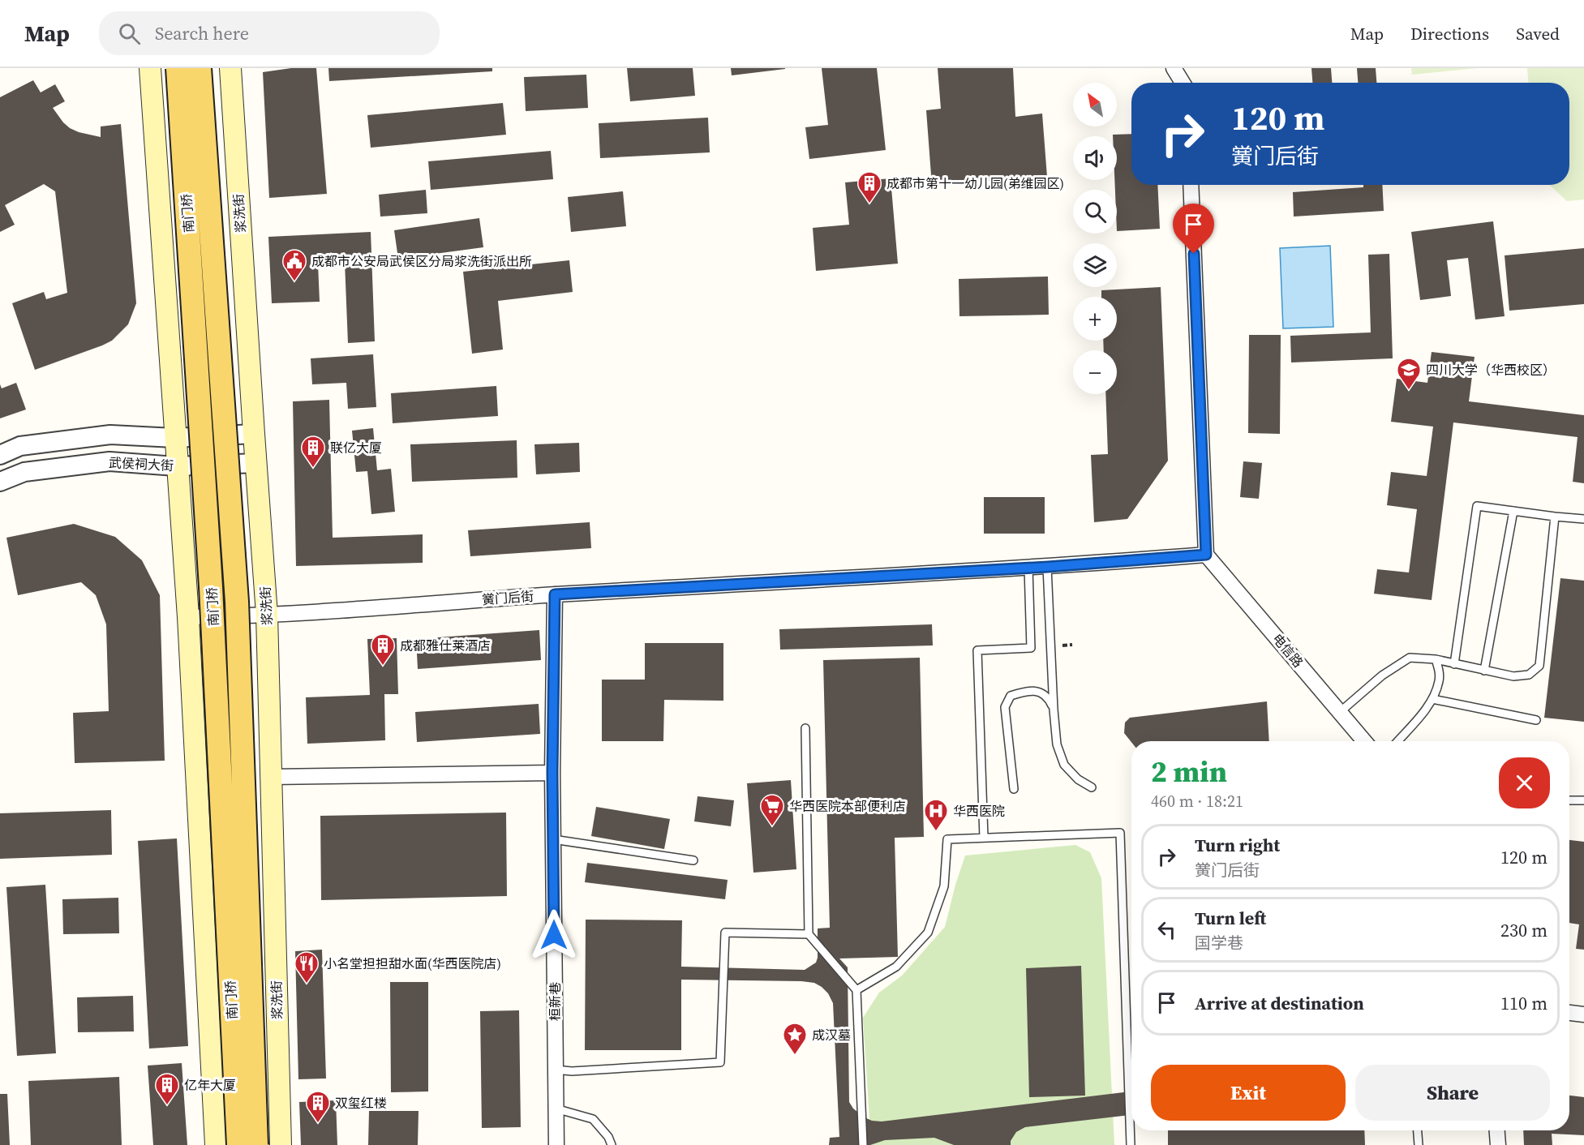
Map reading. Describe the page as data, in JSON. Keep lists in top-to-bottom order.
{
  "streets": {
    "main road": ["南门桥", "浆洗街"],
    "street": [
      "武侯祠大街",
      "黉门后街",
      "电信路",
      "桓新巷"
    ]
  },
  "crossings": [
    ["浆洗街", "武侯祠大街"],
    ["浆洗街", "黉门后街"],
    ["黉门后街", "电信路"],
    ["黉门后街", "桓新巷"]
  ],
  "places": {
    "building": [
      "成都市第十一幼儿园(弟维园区)",
      "联亿大厦",
      "成都雅仕莱酒店",
      "亿年大厦",
      "双玺红楼"
    ],
    "public building": ["成都市公安局武侯区分局浆洗街派出所"],
    "school or university": ["四川大学（华西校区）"],
    "supermarket": ["华西医院本部便利店"],
    "hospital": ["华西医院"],
    "restaurant": ["小名堂担担甜水面(华西医院店)"],
    "place": ["成汉墓"]
  },
  "north": "top left",
  "page": {
    "header": "Map",
    "search": "Search here",
    "nav": ["Map", "Directions", "Saved"],
    "map_buttons": ["+", "−"],
    "turn": ["120 m", "黉门后街"],
    "heading": ["2 min", "460 m · 18:21"],
    "list": [
      {
        "name": "Turn right",
        "note": "黉门后街",
        "value": "120 m"
      },
      {
        "name": "Turn left",
        "note": "国学巷",
        "value": "230 m"
      },
      {
        "name": "Arrive at destination",
        "value": "110 m"
      }
    ],
    "buttons": ["Exit", "Share"]
  }
}
